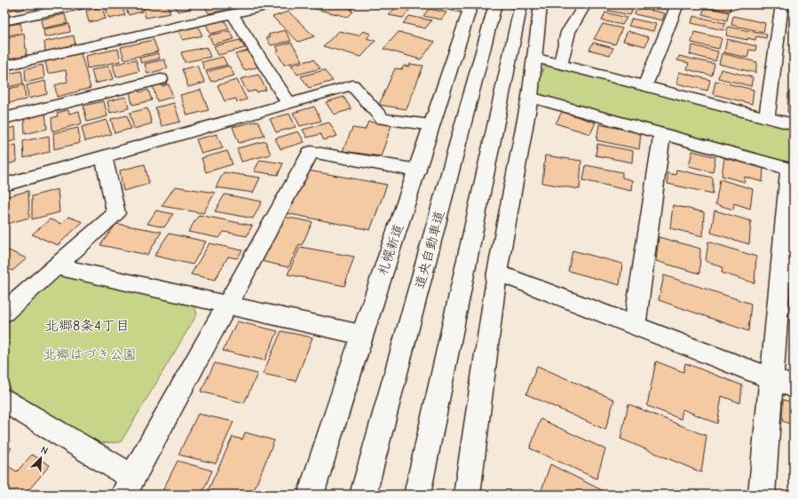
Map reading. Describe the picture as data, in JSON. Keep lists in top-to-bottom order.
{
  "streets": {
    "main road": ["札幌新道", "道央自動車道"]
  },
  "districts": ["北郷8条4丁目"],
  "parks": ["北郷はづき公園"],
  "north": "top right"
}
